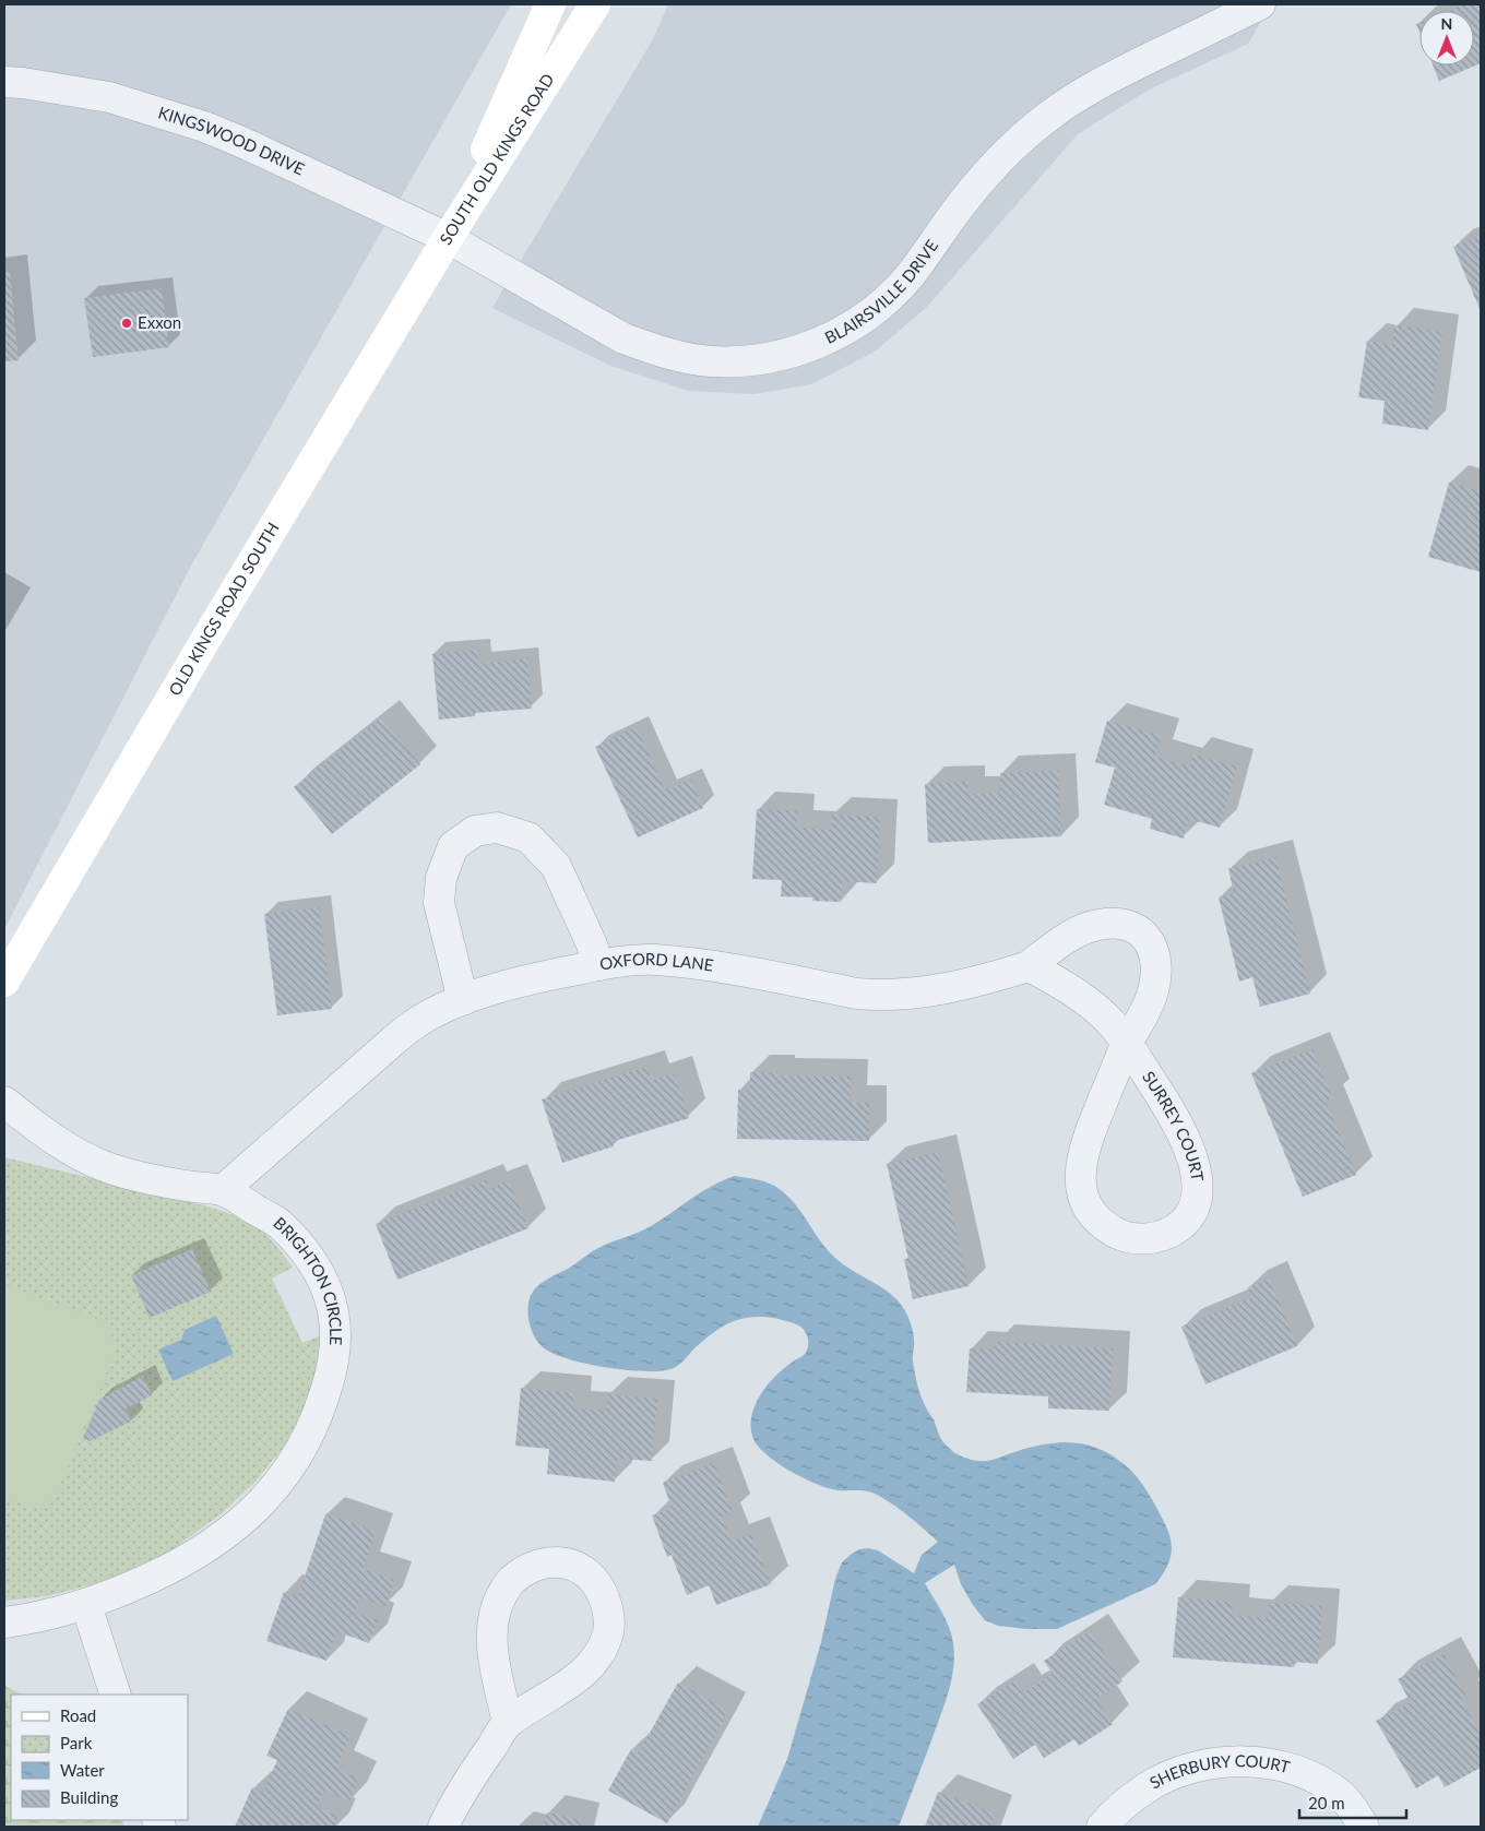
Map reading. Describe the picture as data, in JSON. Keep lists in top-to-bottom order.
{
  "streets": {
    "street": [
      "KINGSWOOD DRIVE",
      "SOUTH OLD KINGS ROAD",
      "BLAIRSVILLE DRIVE",
      "OLD KINGS ROAD SOUTH",
      "OXFORD LANE",
      "SURREY COURT",
      "BRIGHTON CIRCLE",
      "SHERBURY COURT"
    ]
  },
  "crossings": [
    ["KINGSWOOD DRIVE", "SOUTH OLD KINGS ROAD"],
    ["KINGSWOOD DRIVE", "BLAIRSVILLE DRIVE"],
    ["KINGSWOOD DRIVE", "OLD KINGS ROAD SOUTH"],
    ["SOUTH OLD KINGS ROAD", "BLAIRSVILLE DRIVE"],
    ["SOUTH OLD KINGS ROAD", "OLD KINGS ROAD SOUTH"],
    ["BLAIRSVILLE DRIVE", "OLD KINGS ROAD SOUTH"],
    ["OXFORD LANE", "SURREY COURT"],
    ["OXFORD LANE", "BRIGHTON CIRCLE"]
  ],
  "places": ["Exxon"],
  "legend": [
    "Road",
    "Park",
    "Water",
    "Building"
  ],
  "scale_bar": "20 m",
  "north": "top"
}
